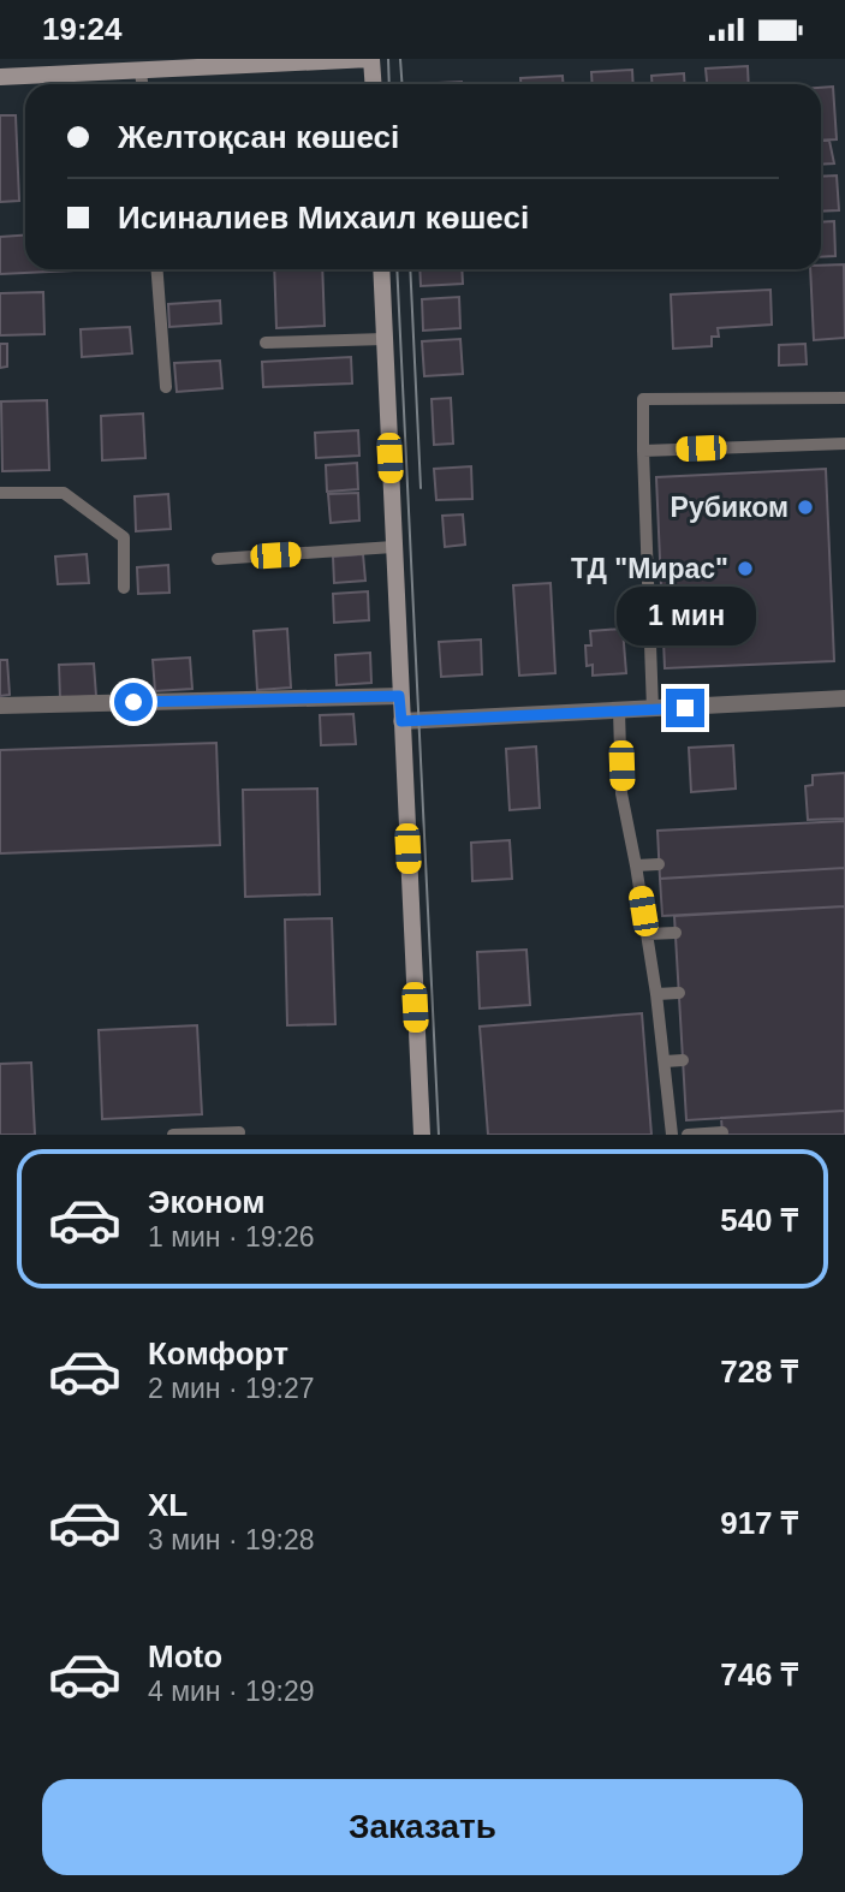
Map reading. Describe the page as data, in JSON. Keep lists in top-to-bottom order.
{
  "places": ["Рубиком", "ТД \"Мирас\""],
  "page": {
    "status": "19:24",
    "banner": ["Желтоқсан көшесі", "Исиналиев Михаил көшесі"],
    "bubble": "1 мин",
    "list": [
      {
        "name": "Эконом",
        "note": "1 мин · 19:26",
        "value": "540 ₸"
      },
      {
        "name": "Комфорт",
        "note": "2 мин · 19:27",
        "value": "728 ₸"
      },
      {
        "name": "XL",
        "note": "3 мин · 19:28",
        "value": "917 ₸"
      },
      {
        "name": "Moto",
        "note": "4 мин · 19:29",
        "value": "746 ₸"
      }
    ],
    "buttons": "Заказать"
  }
}
